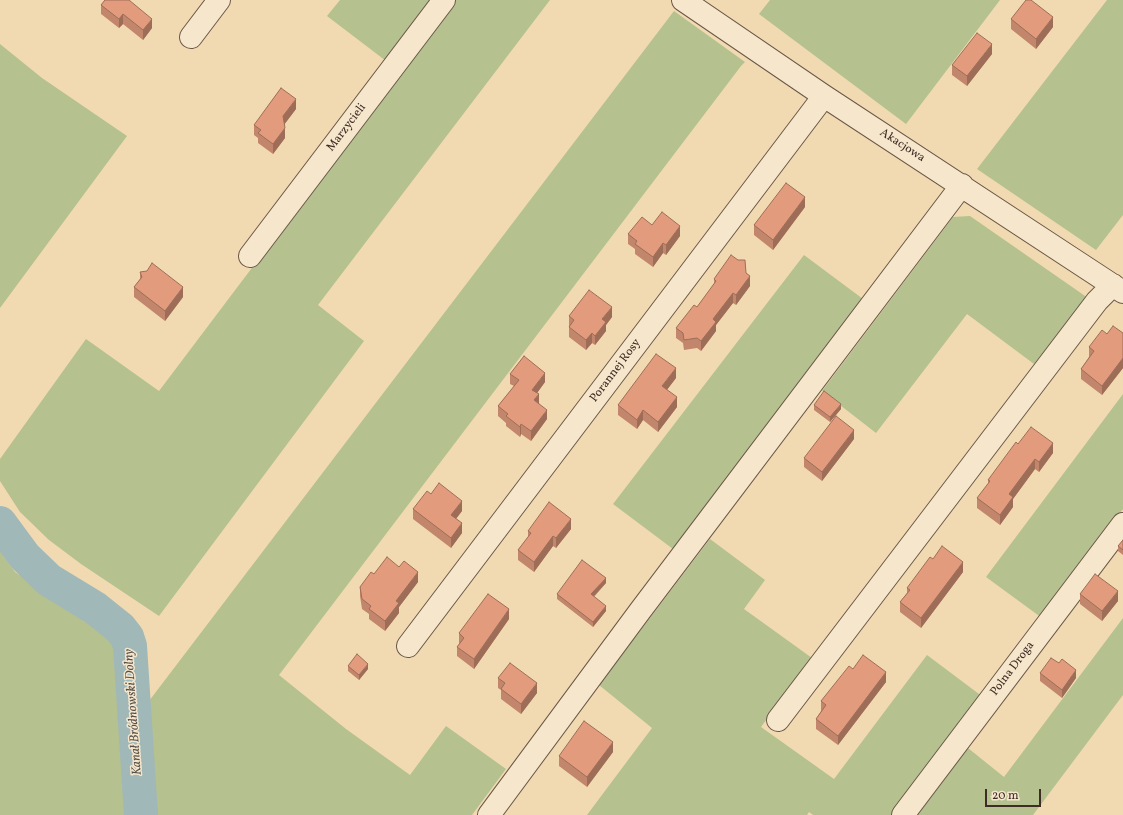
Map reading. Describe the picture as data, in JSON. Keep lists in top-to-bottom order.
{
  "streets": {
    "street": [
      "Marzycieli",
      "Akacjowa",
      "Porannej Rosy",
      "Polna Droga"
    ]
  },
  "crossings": [
    ["Akacjowa", "Porannej Rosy"]
  ],
  "water": ["Kanał Bródnowski Dolny"],
  "scale_bar": "20 m"
}
